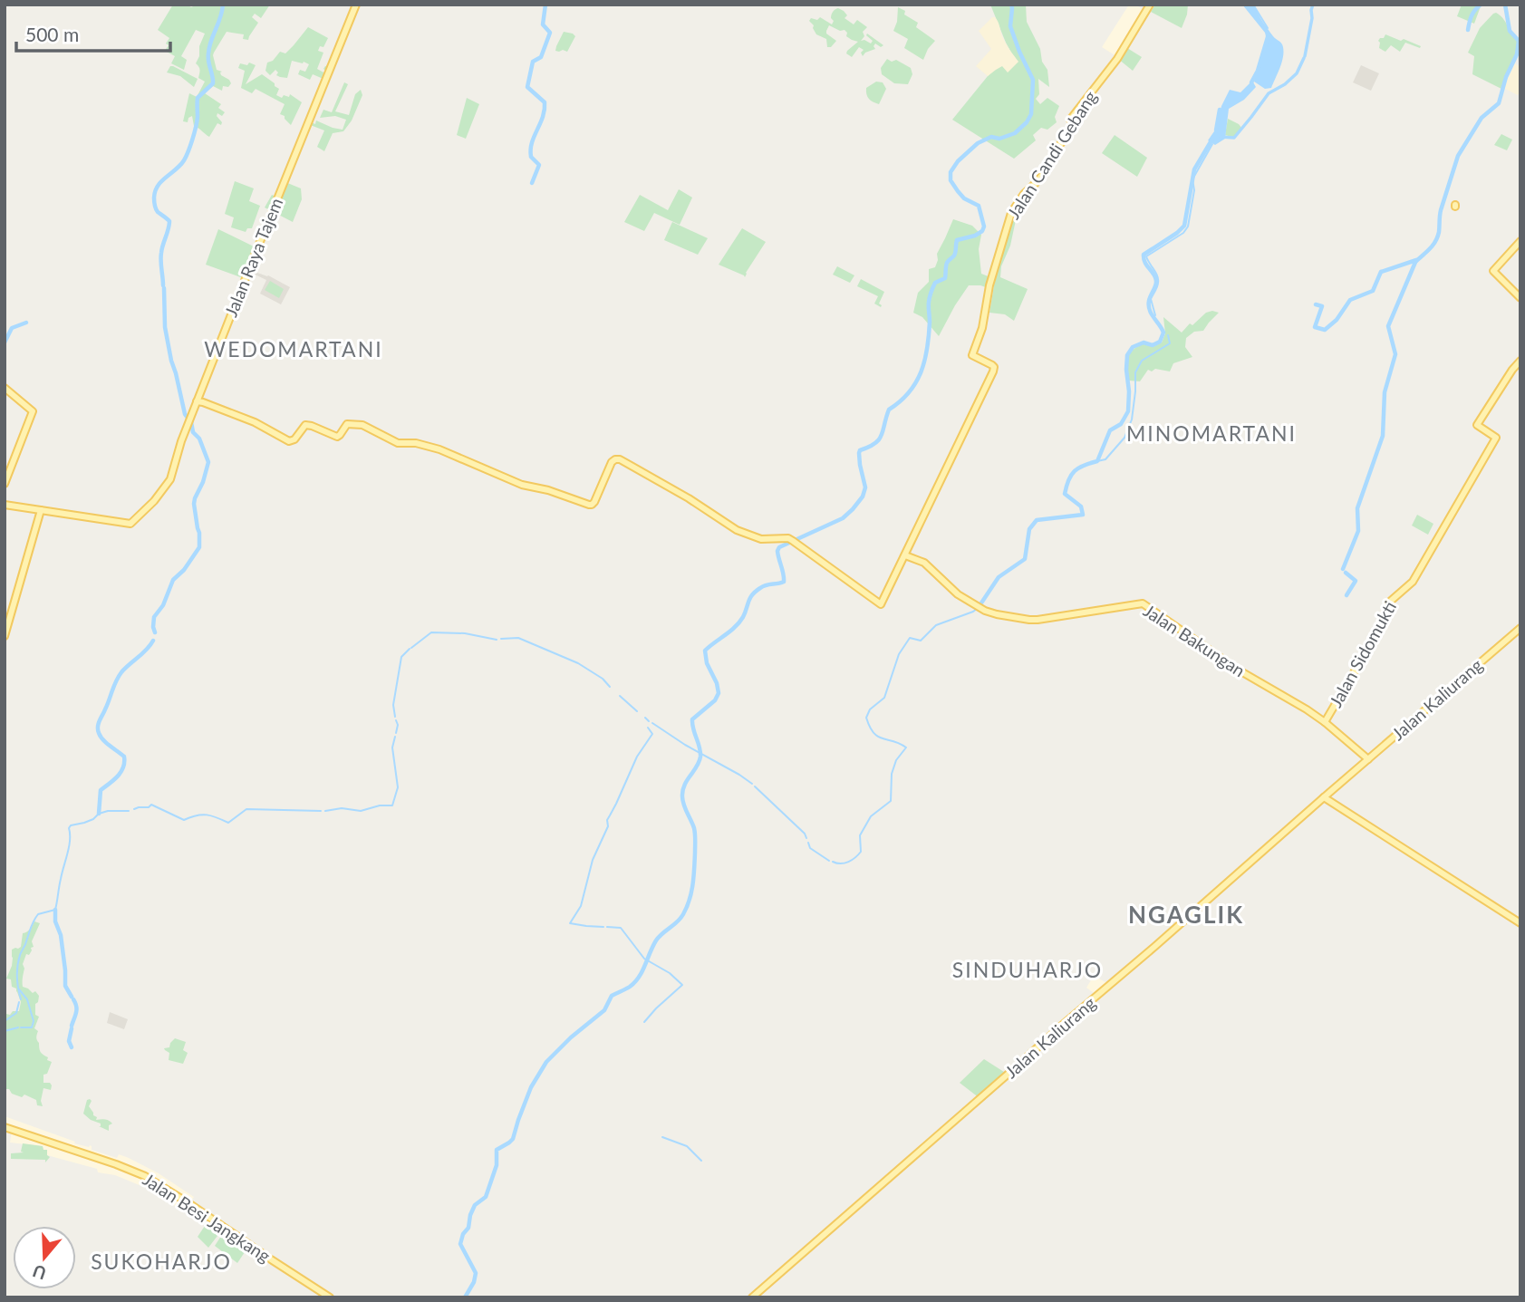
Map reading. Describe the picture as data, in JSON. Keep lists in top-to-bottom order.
{
  "streets": {
    "main road": [
      "Jalan Candi Gebang",
      "Jalan Raya Tajem",
      "Jalan Bakungan",
      "Jalan Sidomukti",
      "Jalan Kaliurang",
      "Jalan Besi Jangkang"
    ]
  },
  "crossings": [
    ["Jalan Candi Gebang", "Jalan Bakungan"],
    ["Jalan Bakungan", "Jalan Sidomukti"],
    ["Jalan Bakungan", "Jalan Kaliurang"]
  ],
  "districts": [
    "WEDOMARTANI",
    "MINOMARTANI",
    "NGAGLIK",
    "SINDUHARJO",
    "SUKOHARJO"
  ],
  "scale_bar": "500 m",
  "north": "bottom"
}
